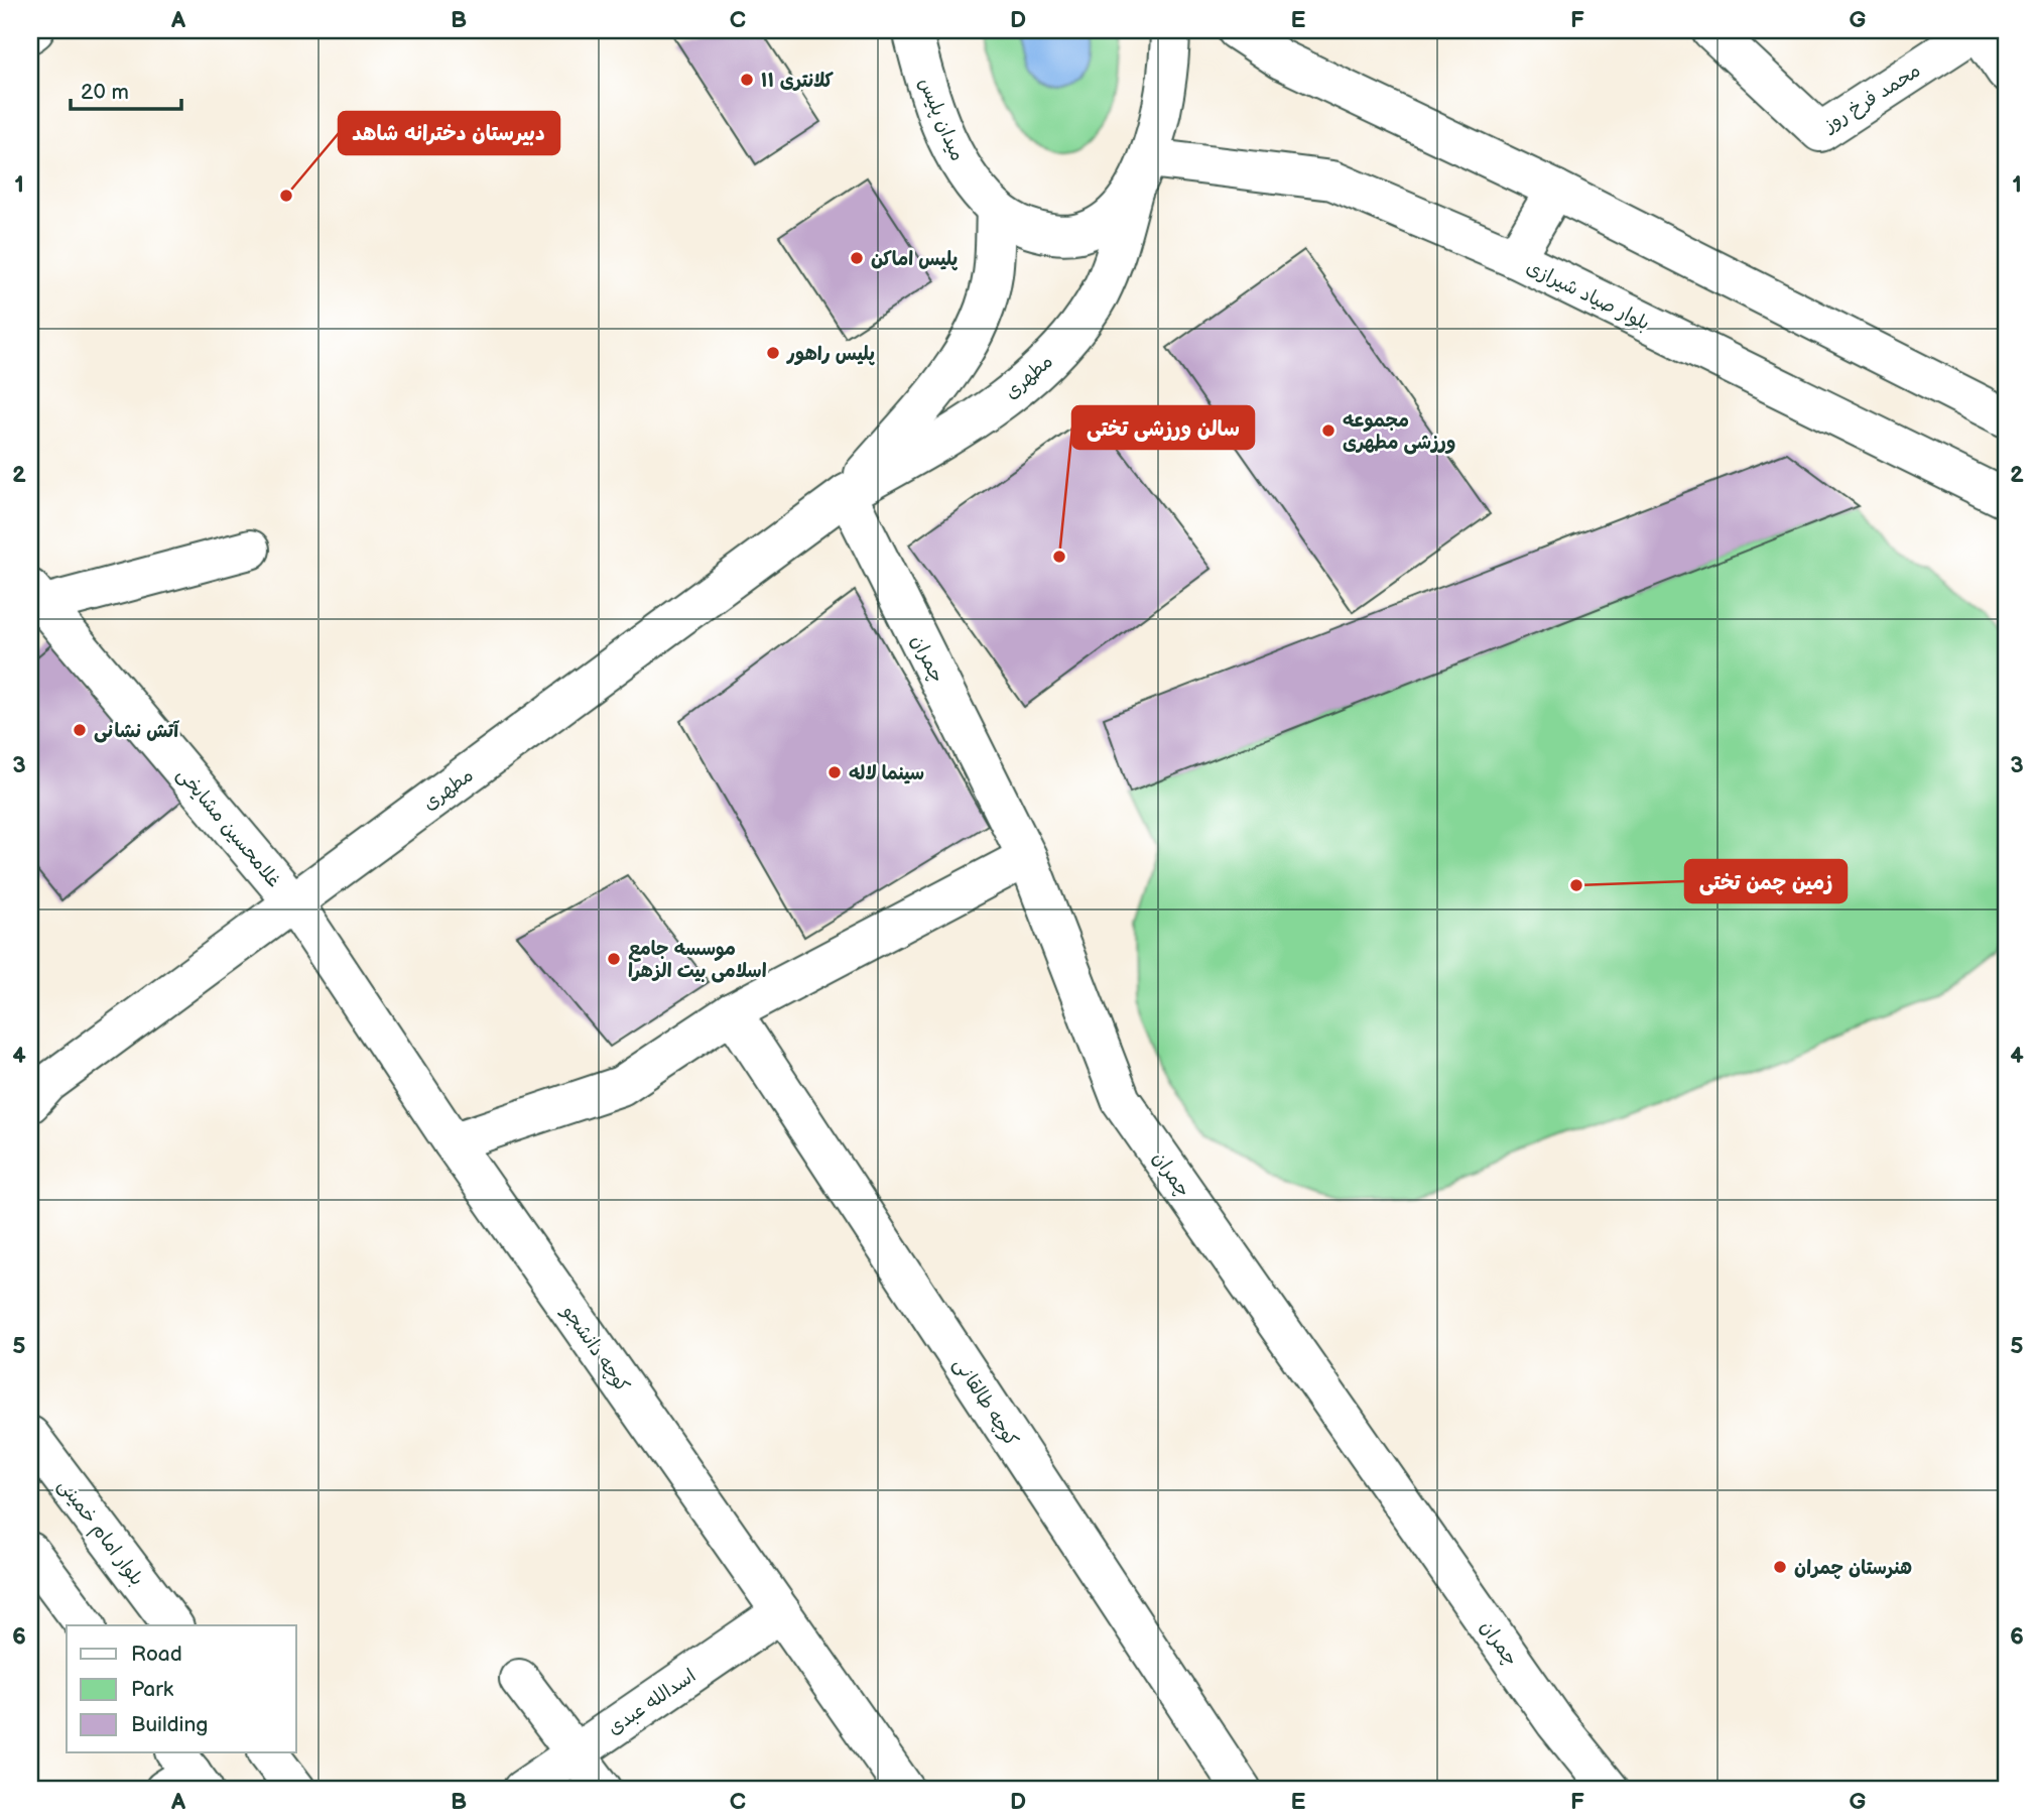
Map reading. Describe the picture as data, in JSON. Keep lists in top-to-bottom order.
{
  "streets": {
    "street": [
      "محمد فرخ روز",
      "میدان پلیس",
      "بلوار صیاد شیرازی",
      "مطهری",
      "چمران",
      "غلامحسین مشایخی",
      "کوچه دانشجو",
      "کوچه طالقانی",
      "بلوار امام خمینی",
      "اسدالله عبدی"
    ]
  },
  "crossings": [
    ["میدان پلیس", "بلوار صیاد شیرازی"],
    ["میدان پلیس", "مطهری"],
    ["بلوار صیاد شیرازی", "مطهری"],
    ["مطهری", "چمران"],
    ["مطهری", "غلامحسین مشایخی"],
    ["مطهری", "کوچه دانشجو"],
    ["غلامحسین مشایخی", "کوچه دانشجو"],
    ["کوچه دانشجو", "اسدالله عبدی"]
  ],
  "places": [
    "کلانتری ۱۱",
    "دبیرستان دخترانه شاهد",
    "پلیس اماکن",
    "پلیس راهور",
    "مجموعه ورزشی مطهری",
    "سالن ورزشی تختی",
    "آتش نشانی",
    "سینما لاله",
    "زمین چمن تختی",
    "موسسه جامع اسلامی بیت الزهرا",
    "هنرستان چمران"
  ],
  "legend": ["Road", "Park", "Building"],
  "scale_bar": "20 m",
  "grid": {
    "columns": [
      "A",
      "B",
      "C",
      "D",
      "E",
      "F",
      "G"
    ],
    "rows": [
      "1",
      "2",
      "3",
      "4",
      "5",
      "6"
    ]
  }
}
